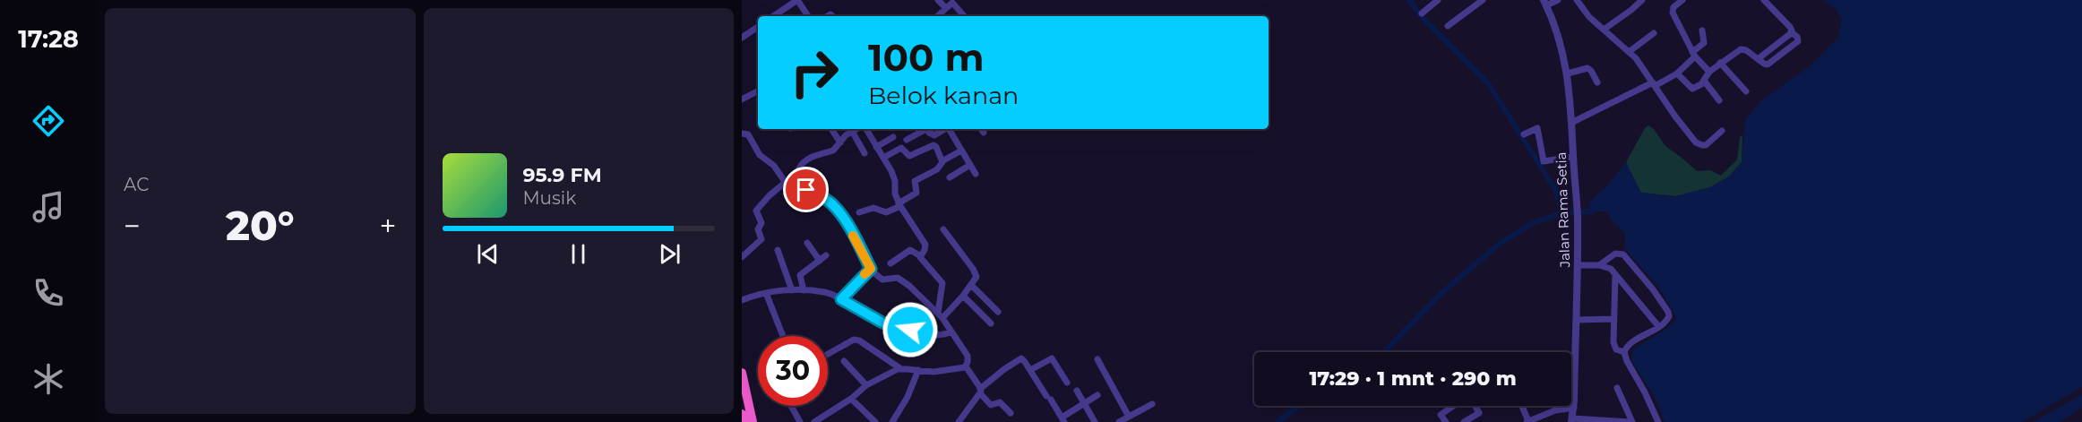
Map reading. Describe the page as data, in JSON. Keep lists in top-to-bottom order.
{
  "streets": {
    "street": ["Jalan Rama Setia"]
  },
  "page": {
    "tabs": "17:28",
    "tile": "AC",
    "turn": ["100 m", "Belok kanan"],
    "song": ["95.9 FM", "Musik"],
    "heat": ["−", "20°", "+"],
    "limit": "30",
    "trip": "17:29 · 1 mnt · 290 m"
  }
}
